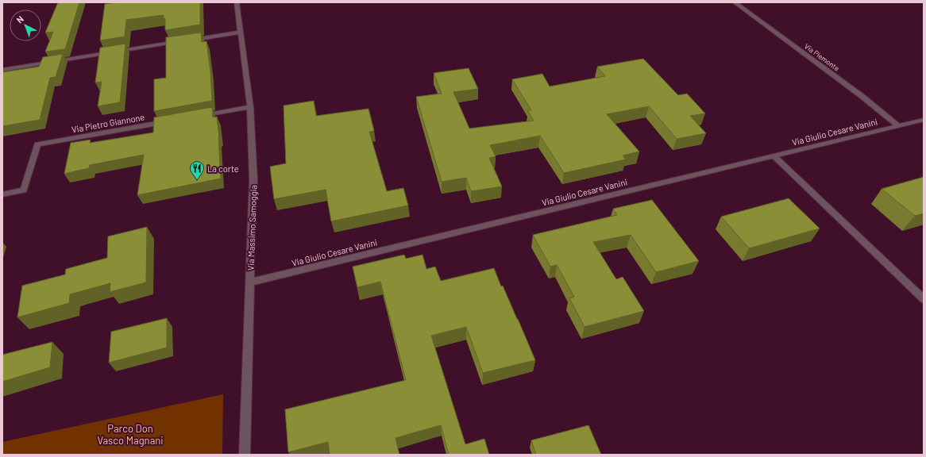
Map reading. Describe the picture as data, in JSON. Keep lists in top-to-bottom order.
{
  "streets": {
    "street": [
      "Via Piemonte",
      "Via Pietro Giannone",
      "Via Giulio Cesare Vanini",
      "Via Massimo Samoggia"
    ]
  },
  "crossings": [
    ["Via Piemonte", "Via Giulio Cesare Vanini"],
    ["Via Giulio Cesare Vanini", "Via Massimo Samoggia"]
  ],
  "parks": ["Parco Don Vasco Magnani"],
  "places": {
    "restaurant": ["La corte"]
  },
  "north": "top left"
}
